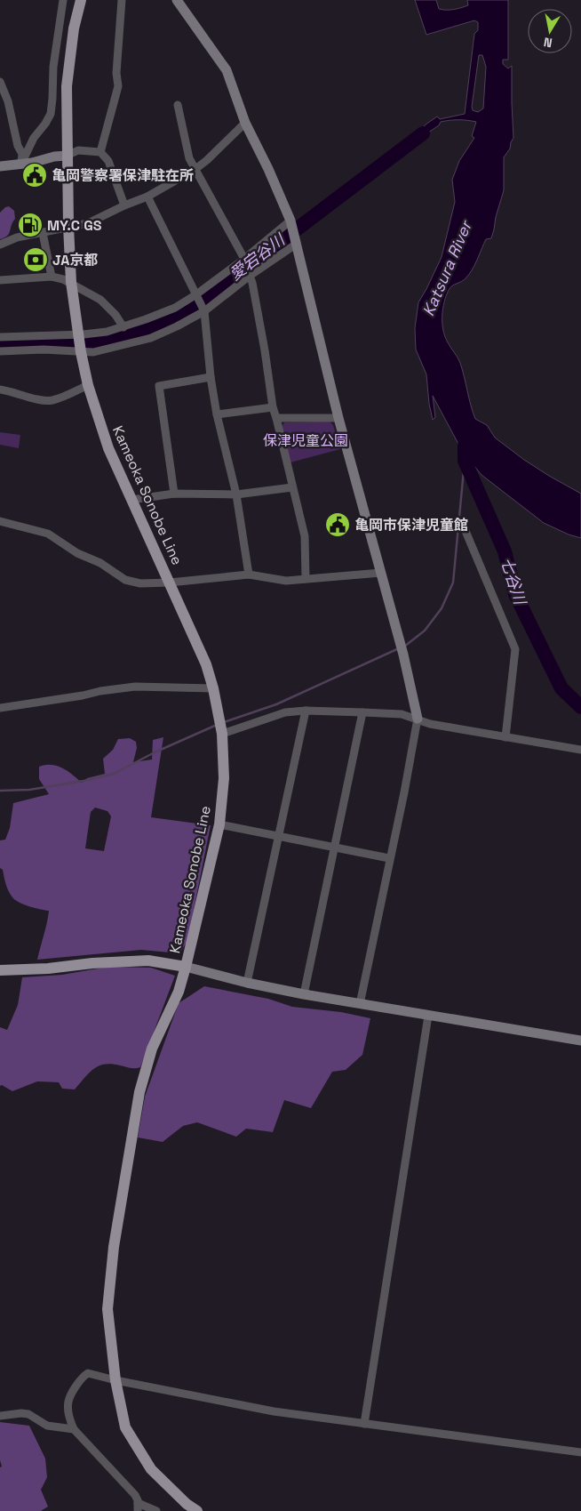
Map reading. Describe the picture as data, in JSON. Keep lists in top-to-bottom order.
{
  "streets": {
    "main road": ["Kameoka Sonobe Line"]
  },
  "water": ["愛宕谷川", "Katsura River", "七谷川"],
  "parks": ["保津児童公園"],
  "places": {
    "public building": ["亀岡警察署保津駐在所", "亀岡市保津児童館"],
    "fuel station": ["MY.C GS"],
    "bank": ["JA京都"]
  },
  "north": "bottom"
}
